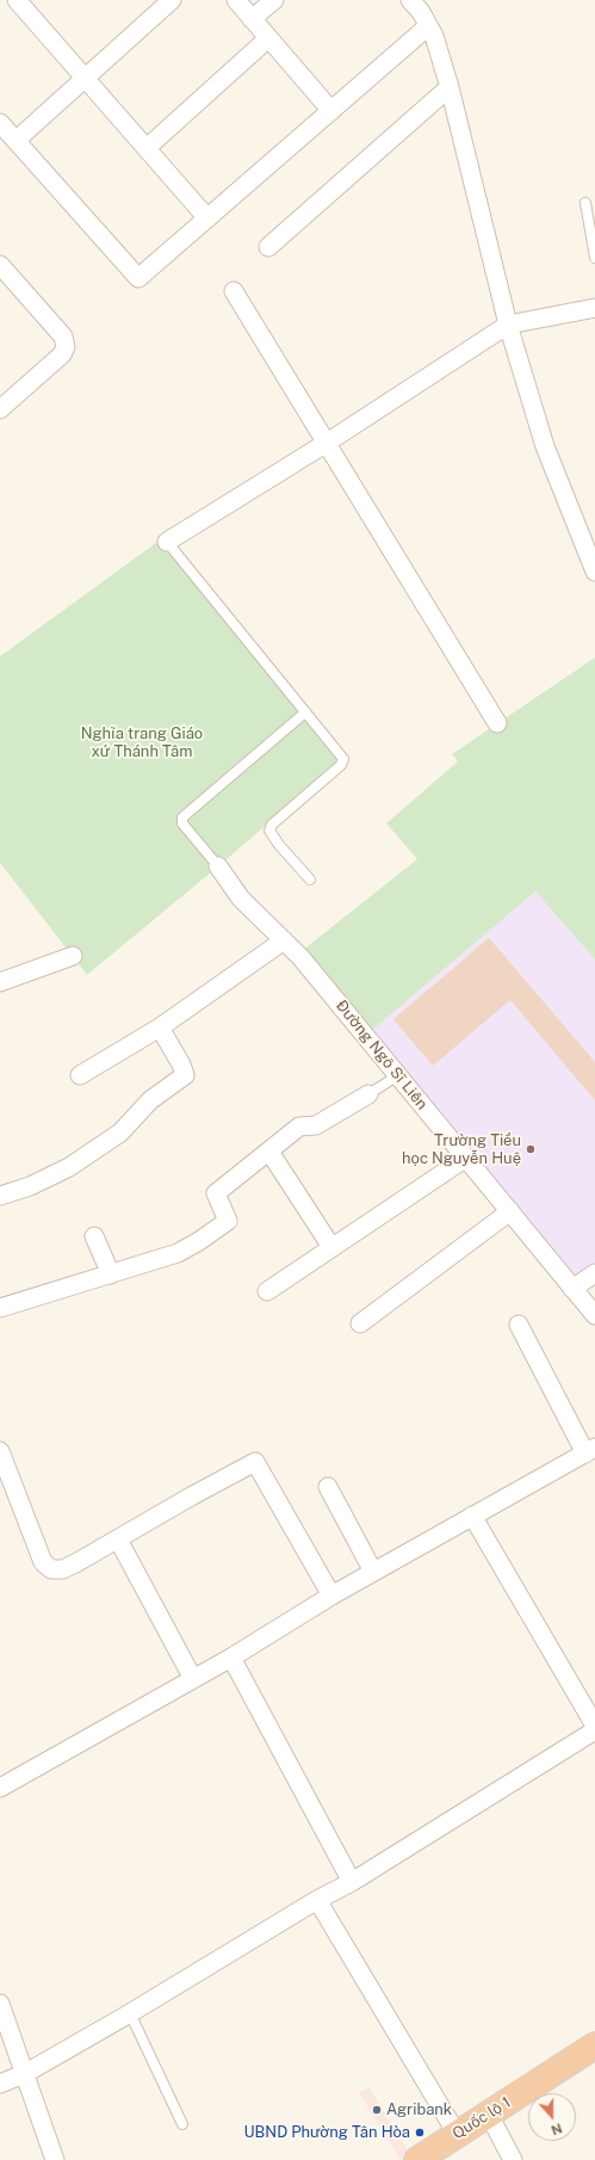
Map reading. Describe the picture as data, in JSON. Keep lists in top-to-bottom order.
{
  "streets": {
    "highway": ["Quốc lộ 1"],
    "street": ["Đường Ngô Sĩ Liên"]
  },
  "parks": ["Nghĩa trang Giáo xứ Thánh Tâm"],
  "places": ["Trường Tiểu học Nguyễn Huệ", "Agribank", "UBND Phường Tân Hòa"],
  "north": "bottom"
}
